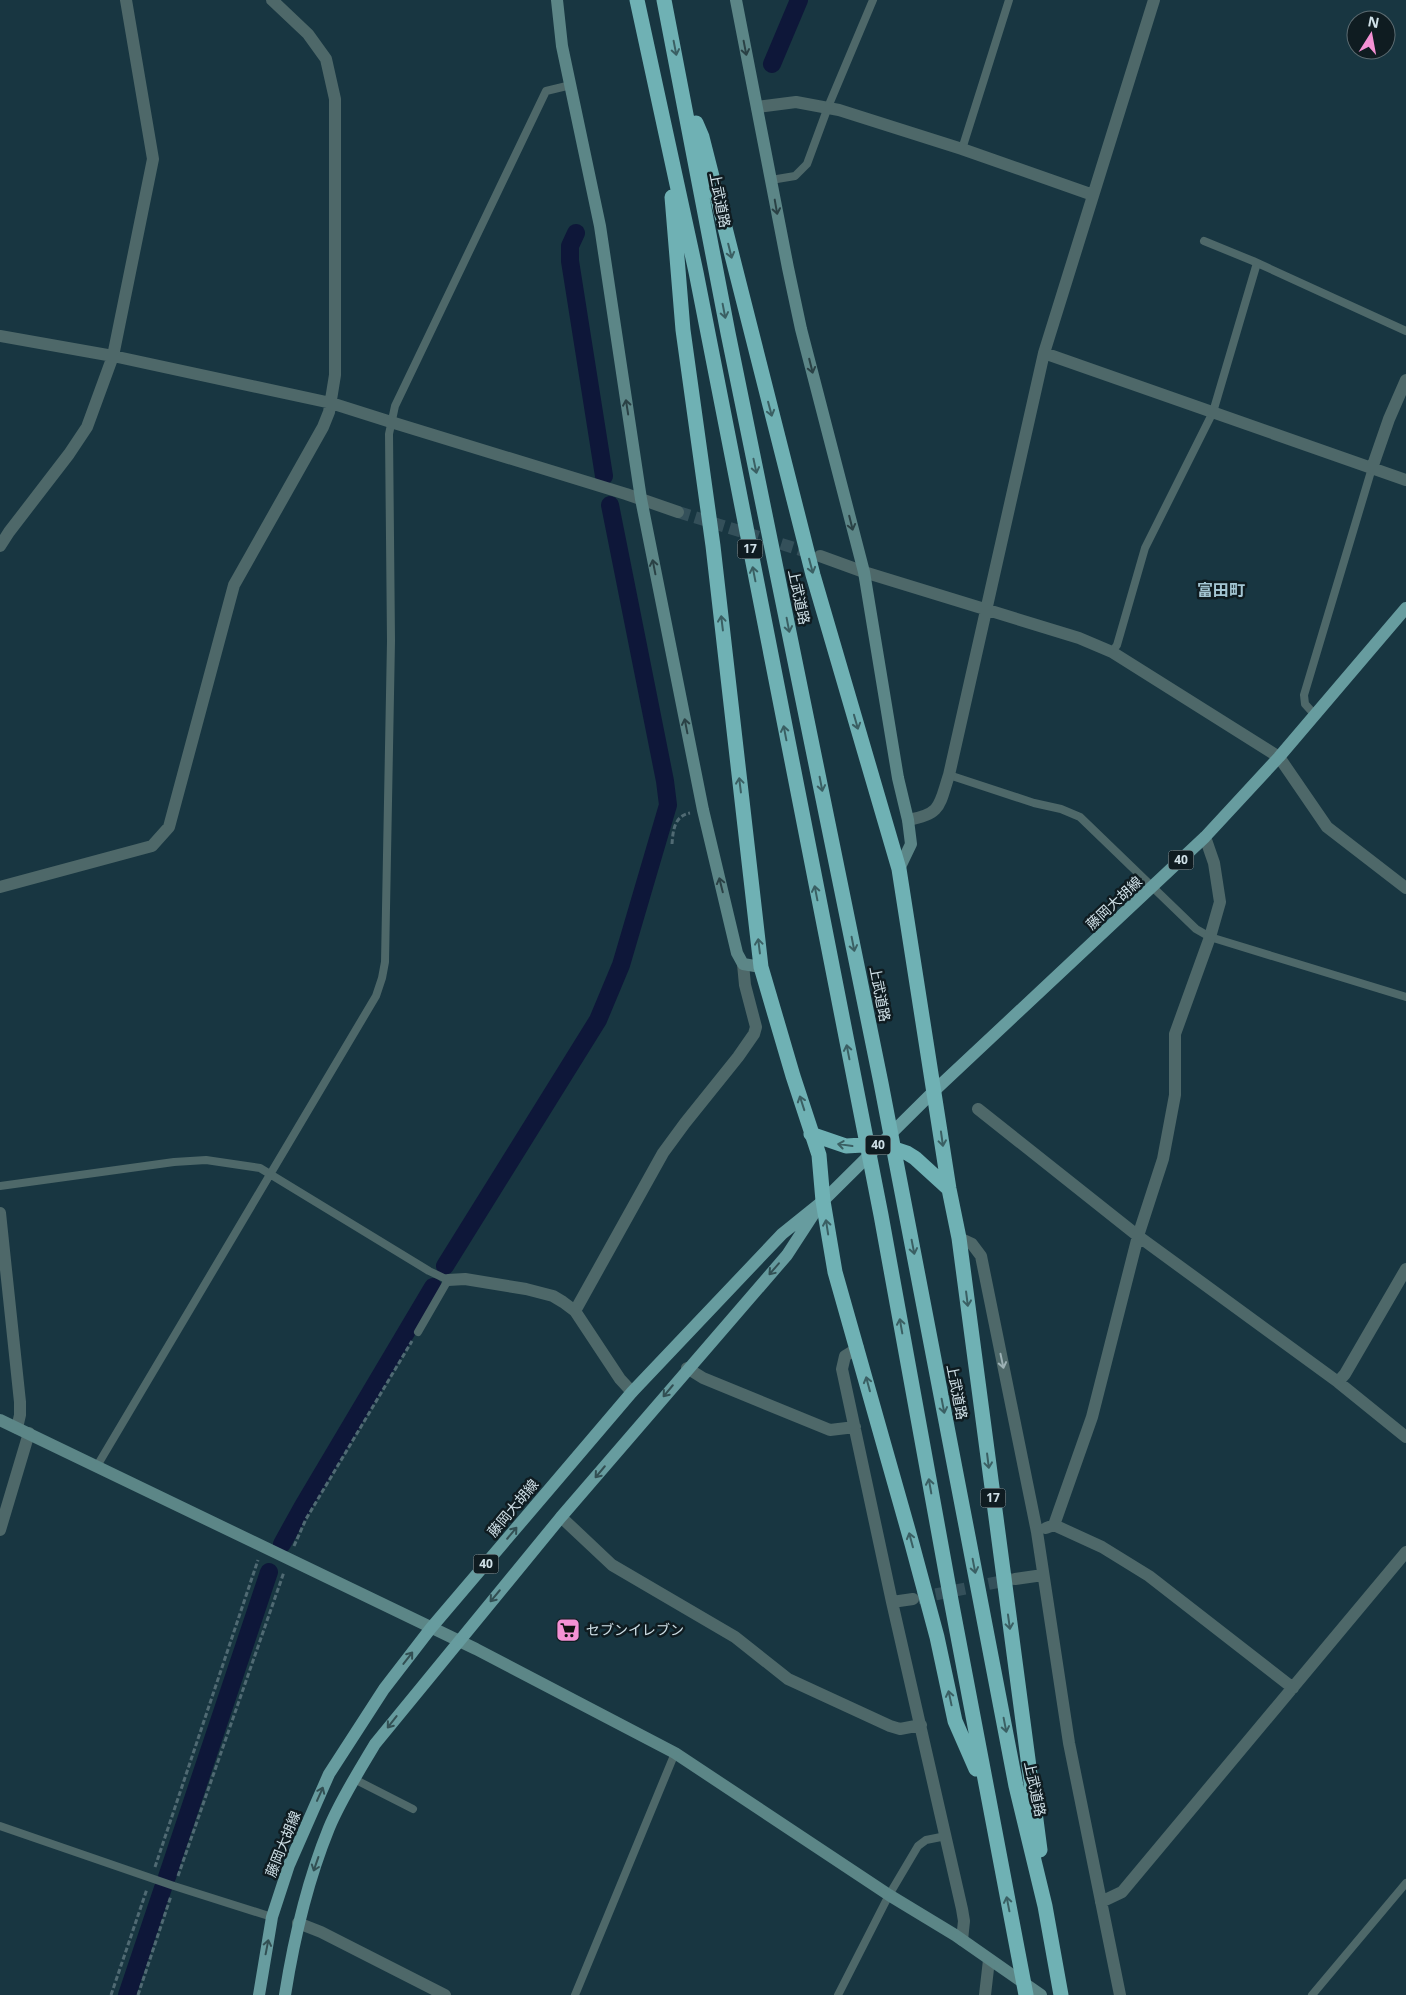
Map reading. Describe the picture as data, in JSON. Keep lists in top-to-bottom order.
{
  "streets": {
    "highway": ["上武道路", "17"],
    "main road": ["40", "藤岡大胡線"]
  },
  "crossings": [
    ["上武道路", "17"],
    ["17", "藤岡大胡線"]
  ],
  "districts": ["富田町"],
  "places": {
    "supermarket": ["セブンイレブン"]
  },
  "north": "top"
}
